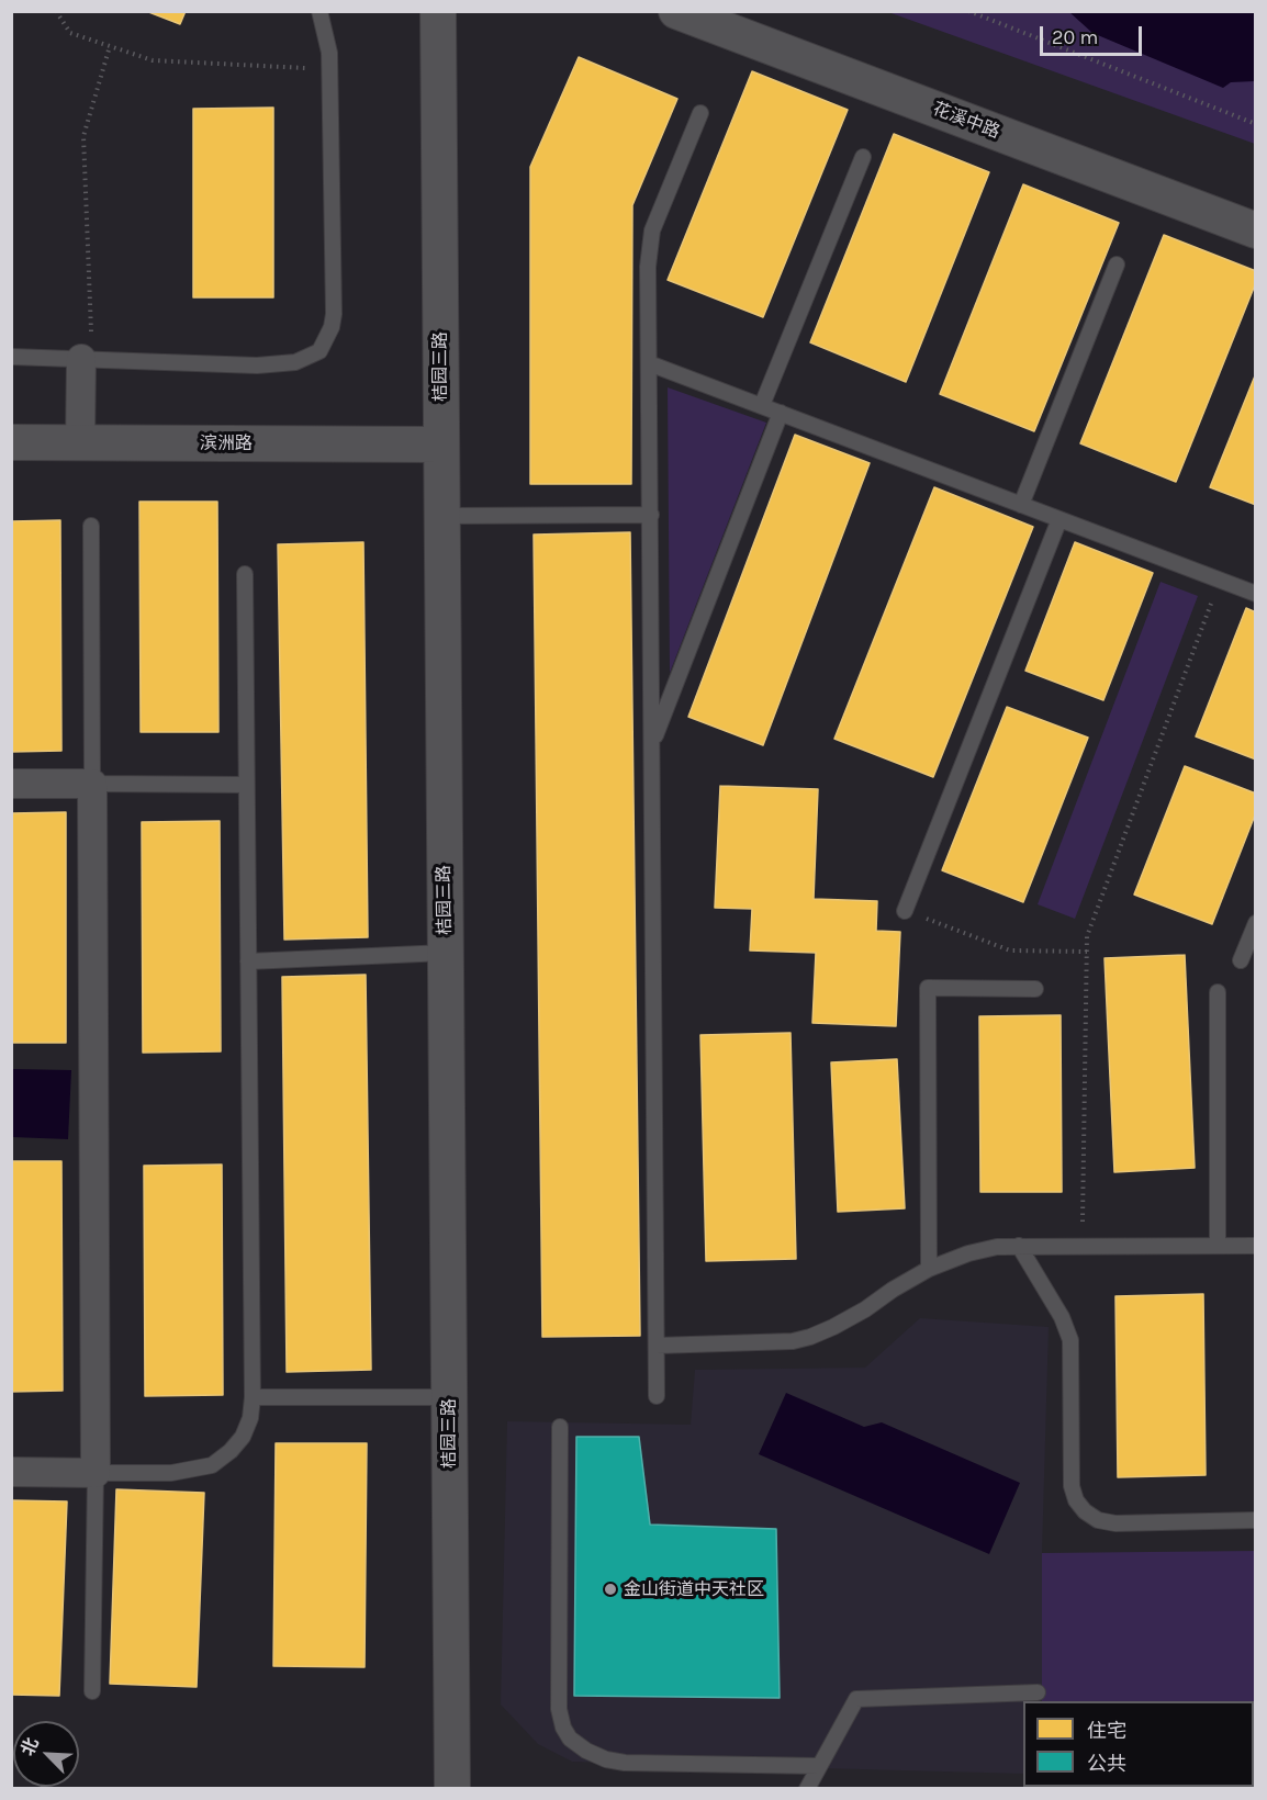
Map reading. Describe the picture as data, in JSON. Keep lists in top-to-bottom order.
{
  "streets": {
    "street": ["花溪中路", "桔园三路", "滨洲路"]
  },
  "crossings": [
    ["桔园三路", "滨洲路"]
  ],
  "places": ["金山街道中天社区"],
  "legend": ["住宅", "公共"],
  "scale_bar": "20 m",
  "north": "top left"
}
